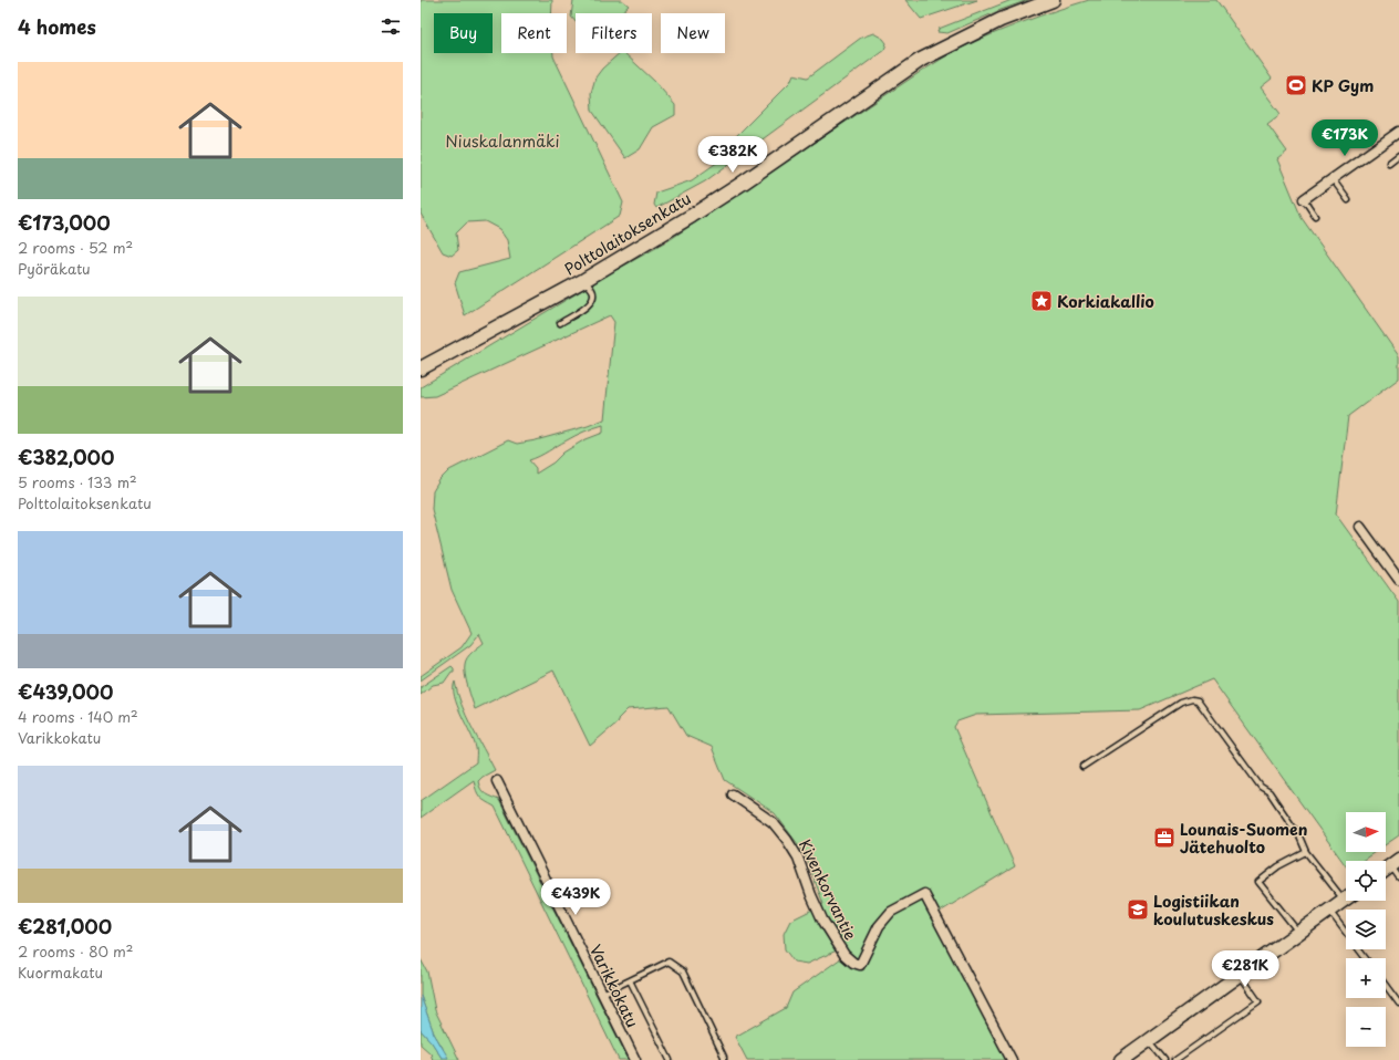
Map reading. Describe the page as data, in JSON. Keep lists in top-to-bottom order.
{
  "streets": {
    "street": ["Polttolaitoksenkatu", "Kivenkorvantie", "Varikkokatu"]
  },
  "parks": ["Niuskalanmäki"],
  "places": {
    "sports": ["KP Gym"],
    "place": ["Korkiakallio"],
    "office": ["Lounais-Suomen Jätehuolto"],
    "school or university": ["Logistiikan koulutuskeskus"]
  },
  "north": "right",
  "page": {
    "heading": "4 homes",
    "chip": [
      "Buy",
      "Rent",
      "Filters",
      "New"
    ],
    "list": [
      {
        "name": "€173,000",
        "note": "2 rooms · 52 m² · Pyöräkatu"
      },
      {
        "name": "€382,000",
        "note": "5 rooms · 133 m² · Polttolaitoksenkatu"
      },
      {
        "name": "€439,000",
        "note": "4 rooms · 140 m² · Varikkokatu"
      },
      {
        "name": "€281,000",
        "note": "2 rooms · 80 m² · Kuormakatu"
      }
    ],
    "price": [
      "€173K",
      "€382K",
      "€439K",
      "€281K"
    ],
    "map_buttons": ["+", "−"]
  }
}
